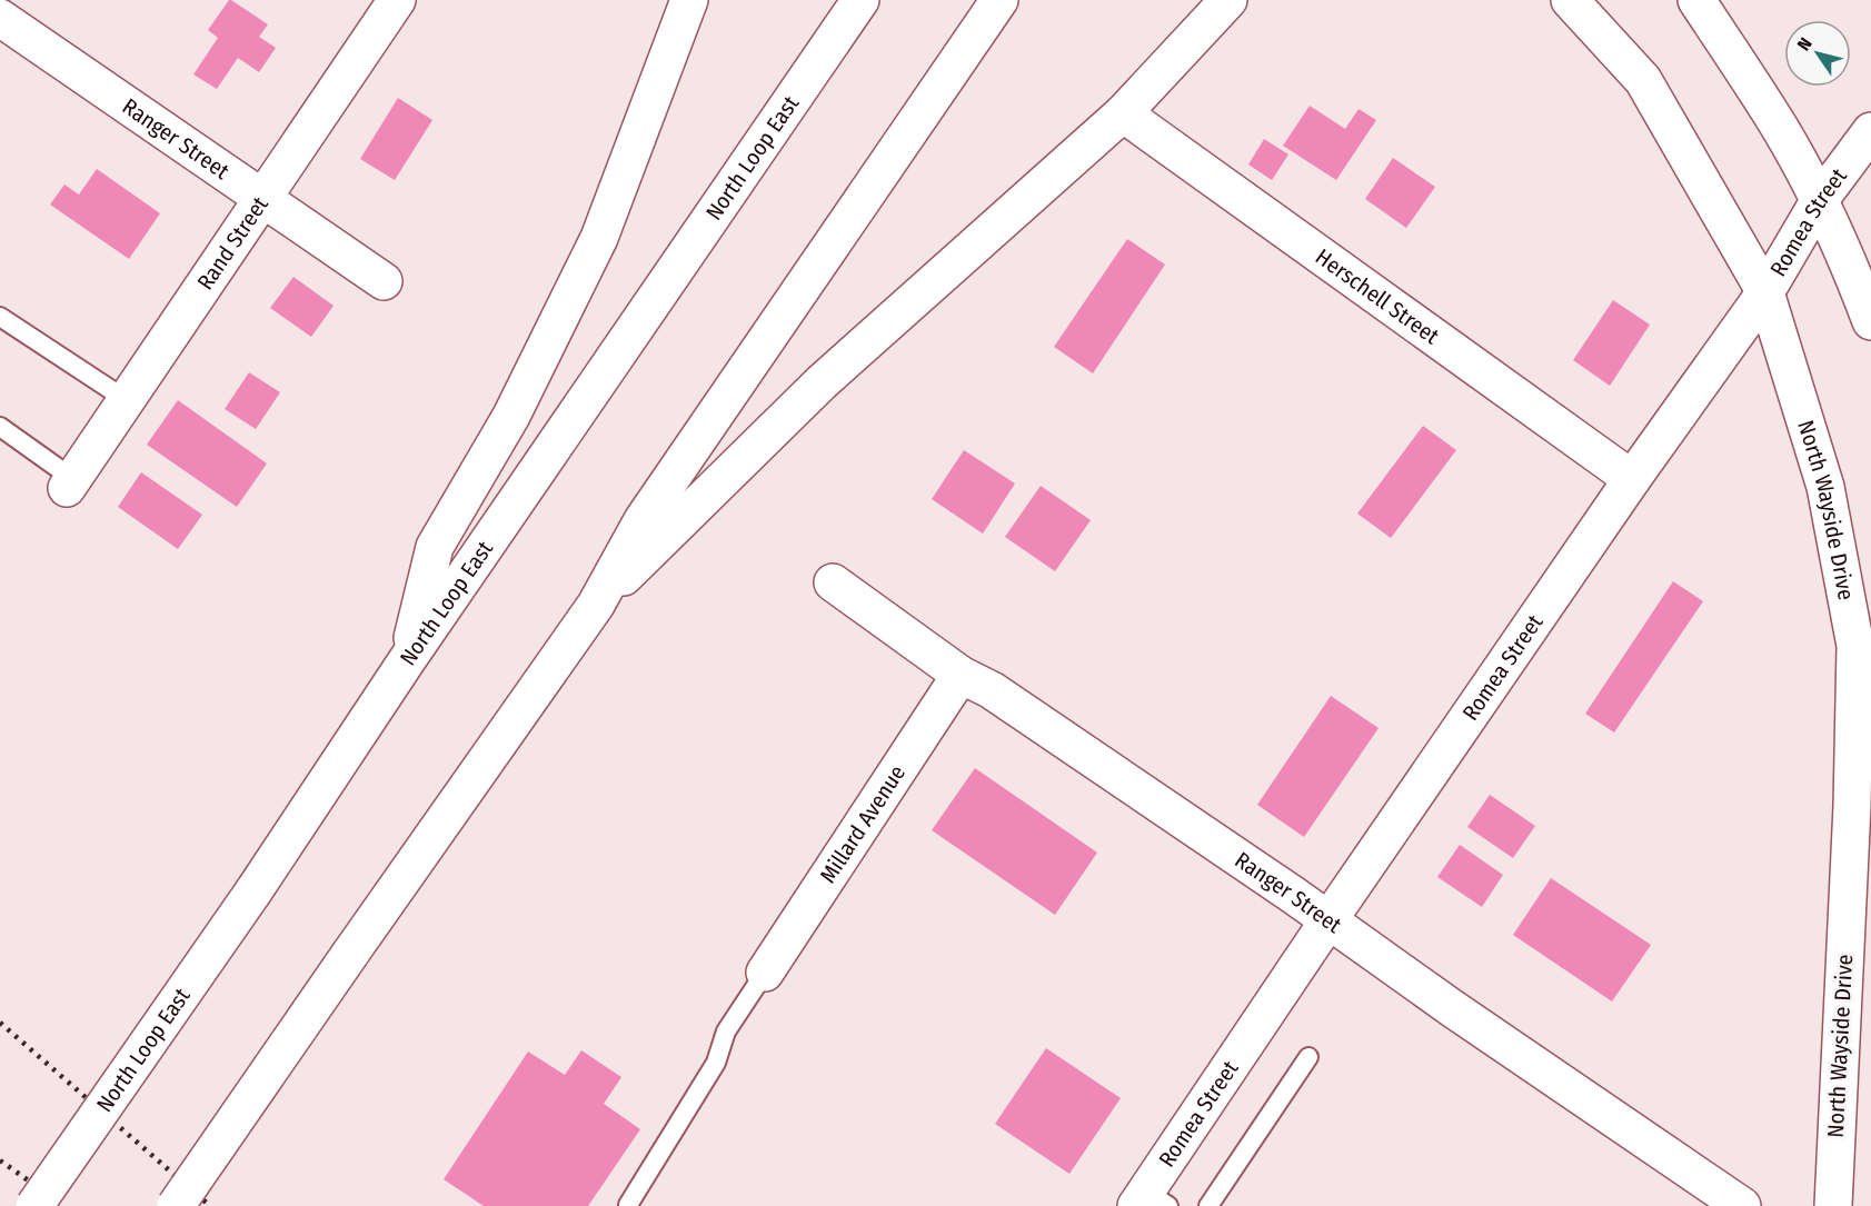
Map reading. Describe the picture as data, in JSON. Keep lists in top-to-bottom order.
{
  "streets": {
    "main road": [
      "Ranger Street",
      "North Loop East",
      "Romea Street",
      "Rand Street",
      "Herschell Street",
      "North Wayside Drive",
      "Millard Avenue"
    ]
  },
  "crossings": [
    ["Ranger Street", "Romea Street"],
    ["Ranger Street", "Rand Street"],
    ["Ranger Street", "Millard Avenue"],
    ["Romea Street", "Herschell Street"],
    ["Romea Street", "North Wayside Drive"]
  ],
  "north": "top left"
}
